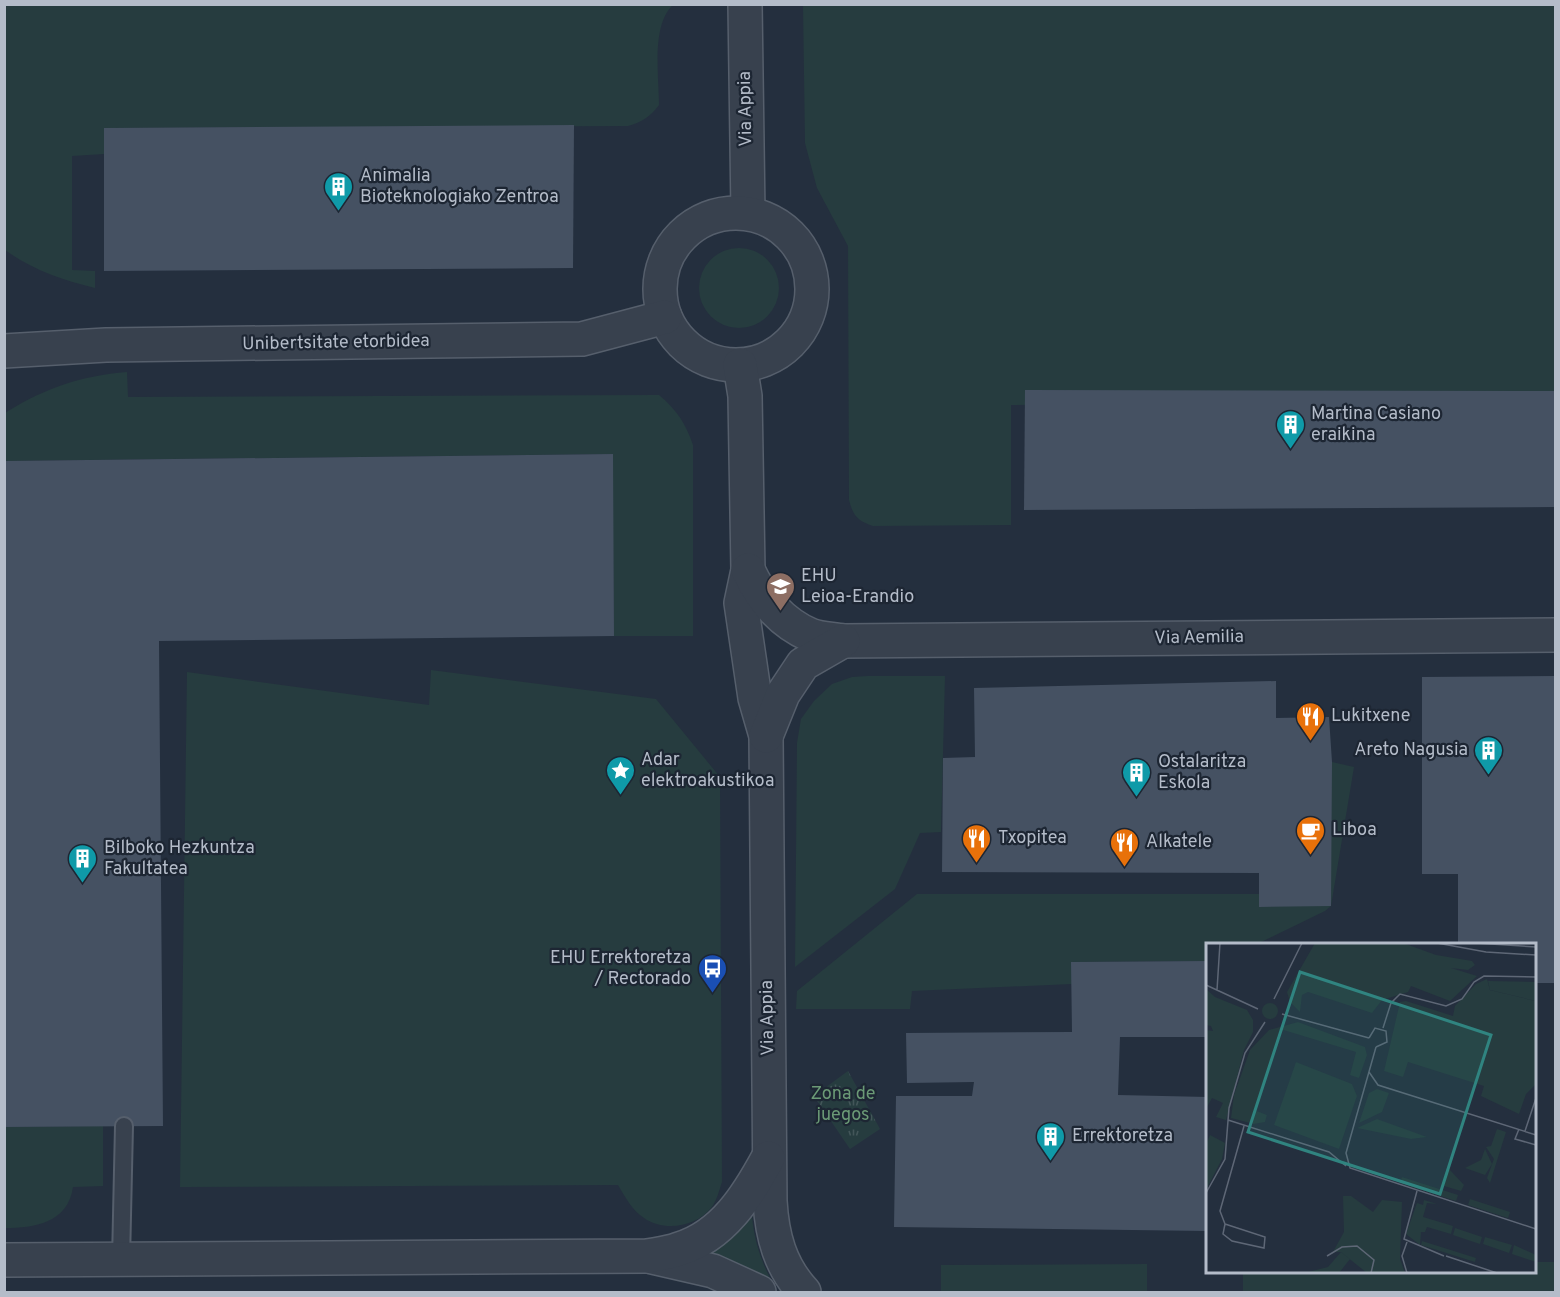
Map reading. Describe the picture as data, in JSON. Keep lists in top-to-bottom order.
{
  "streets": {
    "street": ["Via Appia", "Unibertsitate etorbidea", "Via Aemilia"]
  },
  "crossings": [
    ["Via Appia", "Unibertsitate etorbidea"]
  ],
  "parks": ["Zona de juegos"],
  "places": {
    "building": [
      "Animalia Bioteknologiako Zentroa",
      "Martina Casiano eraikina",
      "Areto Nagusia",
      "Ostalaritza Eskola",
      "Bilboko Hezkuntza Fakultatea",
      "Errektoretza"
    ],
    "school or university": ["EHU Leioa-Erandio"],
    "restaurant": ["Lukitxene", "Txopitea", "Alkatele"],
    "place": ["Adar elektroakustikoa"],
    "cafe": ["Liboa"],
    "bus stop": ["EHU Errektoretza / Rectorado"]
  }
}
